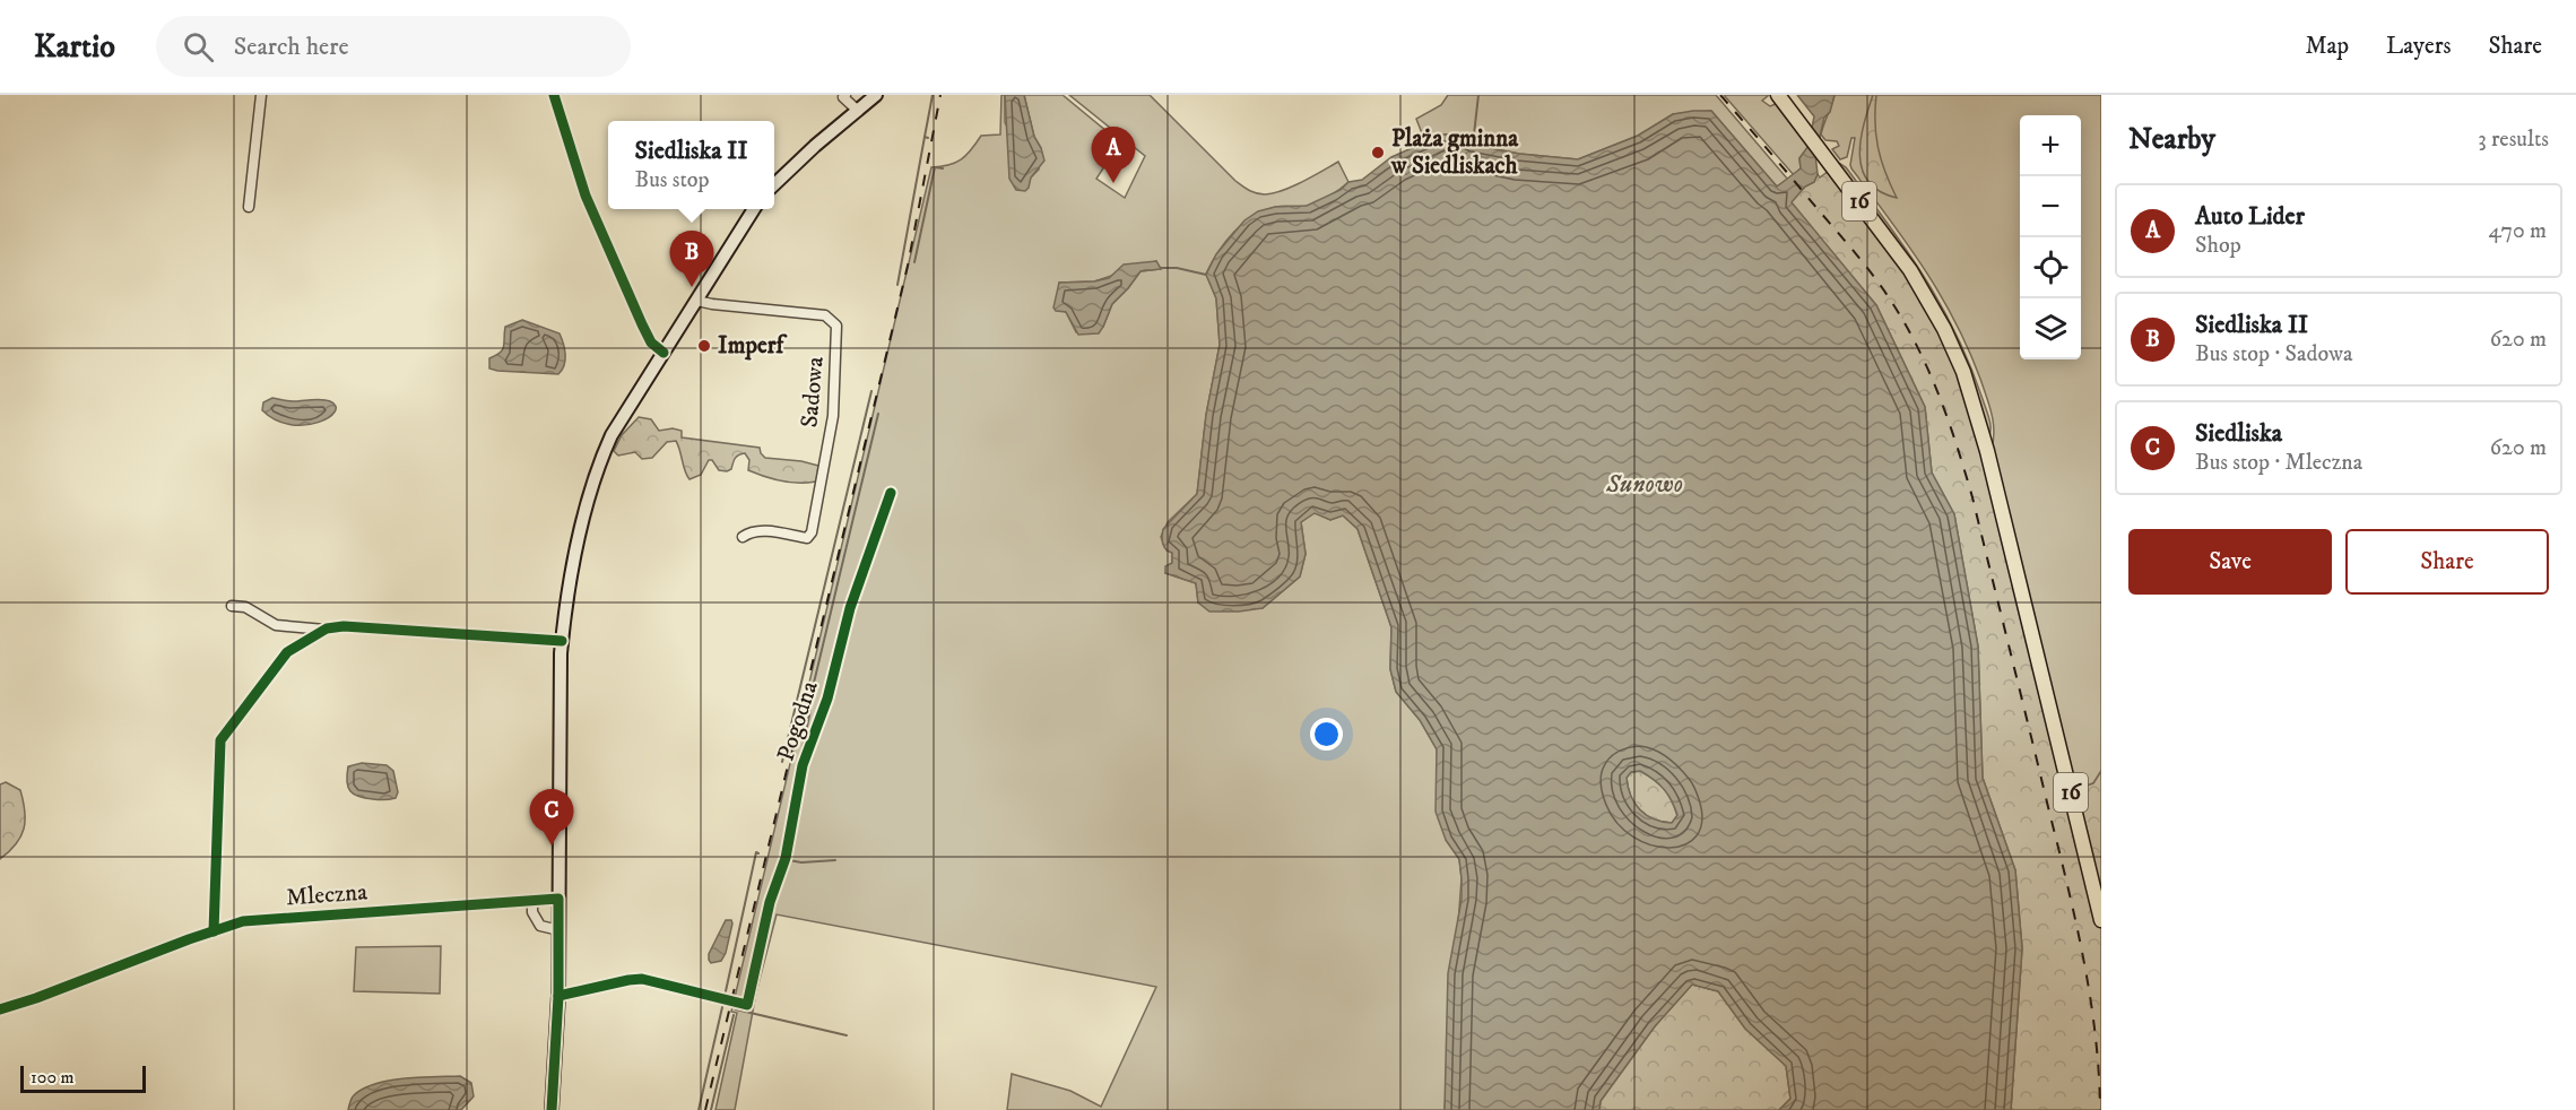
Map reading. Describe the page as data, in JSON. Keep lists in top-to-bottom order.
{
  "streets": {
    "main road": ["16"],
    "street": ["Sadowa", "Pogodna", "Mleczna"]
  },
  "water": ["Sunowo"],
  "places": ["Plaża gminna w Siedliskach", "Imperf"],
  "scale_bar": "100 m",
  "page": {
    "header": "Kartio",
    "search": "Search here",
    "nav": ["Map", "Layers", "Share"],
    "heading": ["Nearby", "3 results"],
    "map_buttons": ["+", "−"],
    "popup": ["Siedliska II", "Bus stop"],
    "pins": ["A", "B", "C"],
    "list": [
      {
        "mark": "A",
        "name": "Auto Lider",
        "note": "Shop",
        "value": "470 m"
      },
      {
        "mark": "B",
        "name": "Siedliska II",
        "note": "Bus stop · Sadowa",
        "value": "620 m"
      },
      {
        "mark": "C",
        "name": "Siedliska",
        "note": "Bus stop · Mleczna",
        "value": "620 m"
      }
    ],
    "buttons": ["Save", "Share"],
    "scale": "100 m"
  }
}
